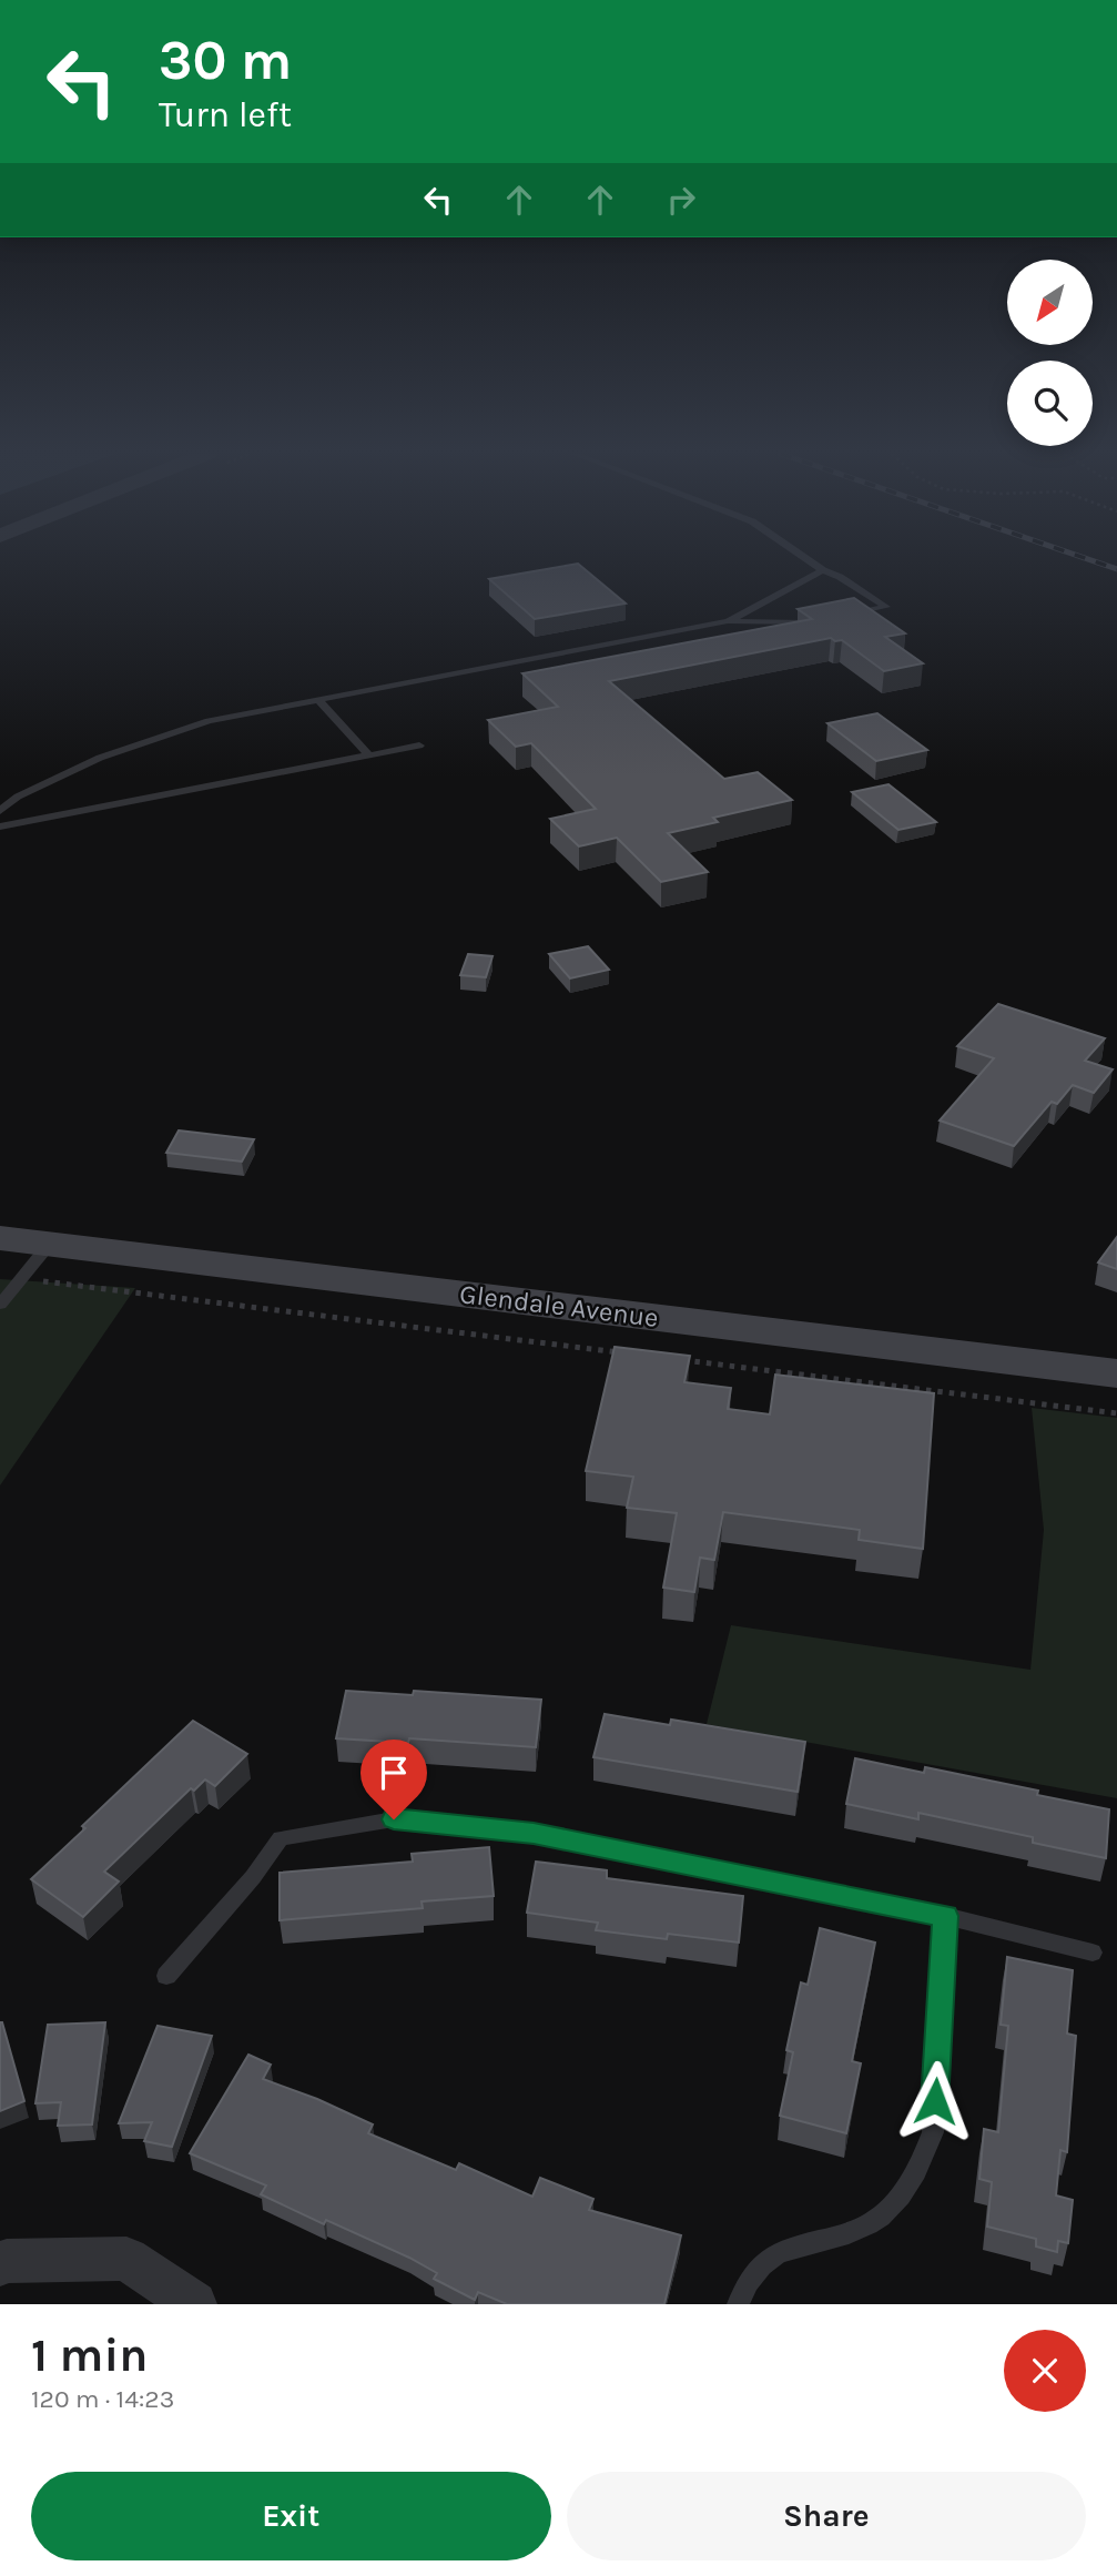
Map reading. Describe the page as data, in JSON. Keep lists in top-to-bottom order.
{
  "streets": {
    "main road": ["Glendale Avenue"]
  },
  "north": "bottom left",
  "page": {
    "turn": ["30 m", "Turn left"],
    "heading": ["1 min", "120 m · 14:23"],
    "buttons": ["Exit", "Share"]
  }
}
